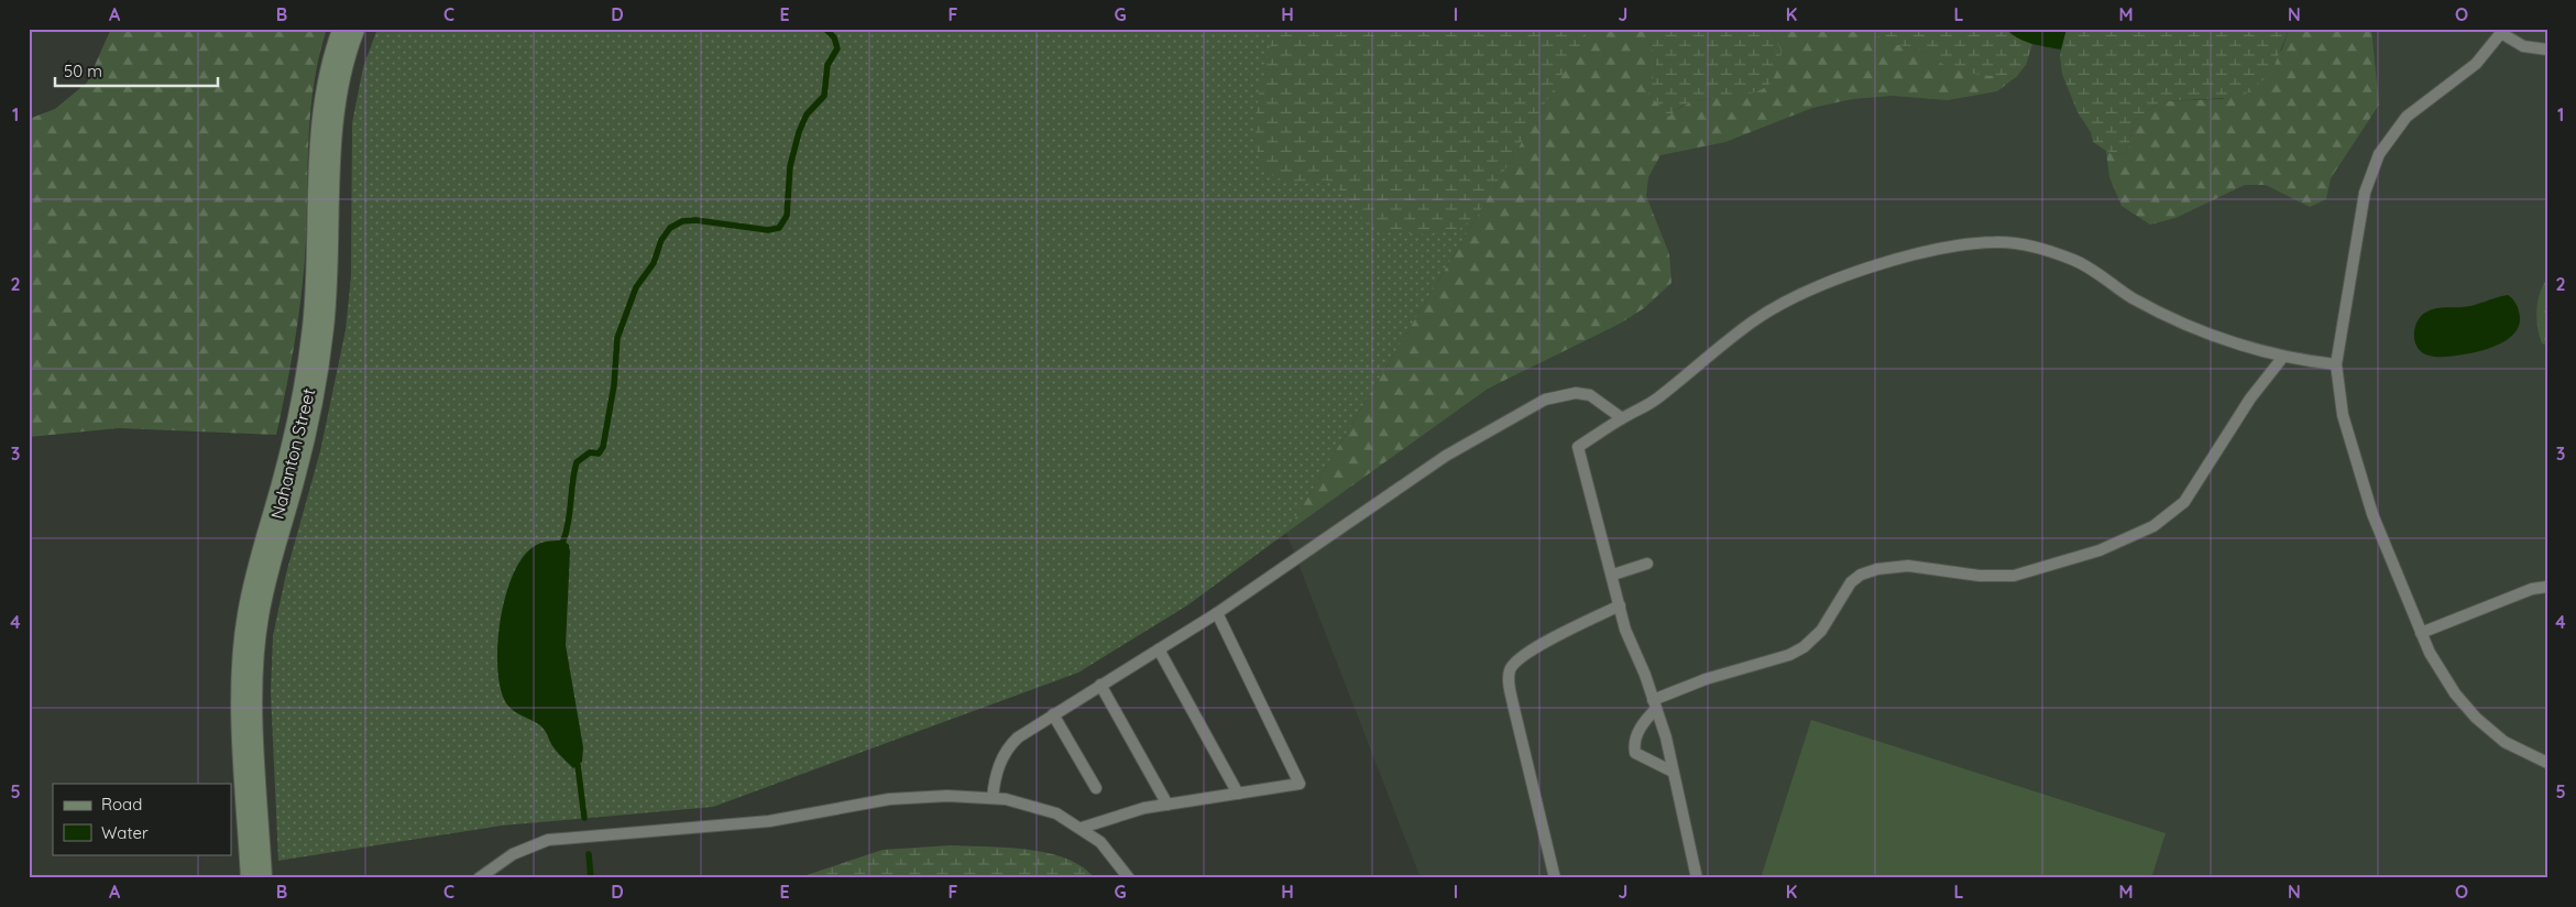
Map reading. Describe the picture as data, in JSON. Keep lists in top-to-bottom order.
{
  "streets": {
    "main road": ["Nahanton Street"]
  },
  "legend": ["Road", "Water"],
  "scale_bar": "50 m",
  "grid": {
    "columns": [
      "A",
      "B",
      "C",
      "D",
      "E",
      "F",
      "G",
      "H",
      "I",
      "J",
      "K",
      "L",
      "M",
      "N",
      "O"
    ],
    "rows": [
      "1",
      "2",
      "3",
      "4",
      "5"
    ]
  }
}
